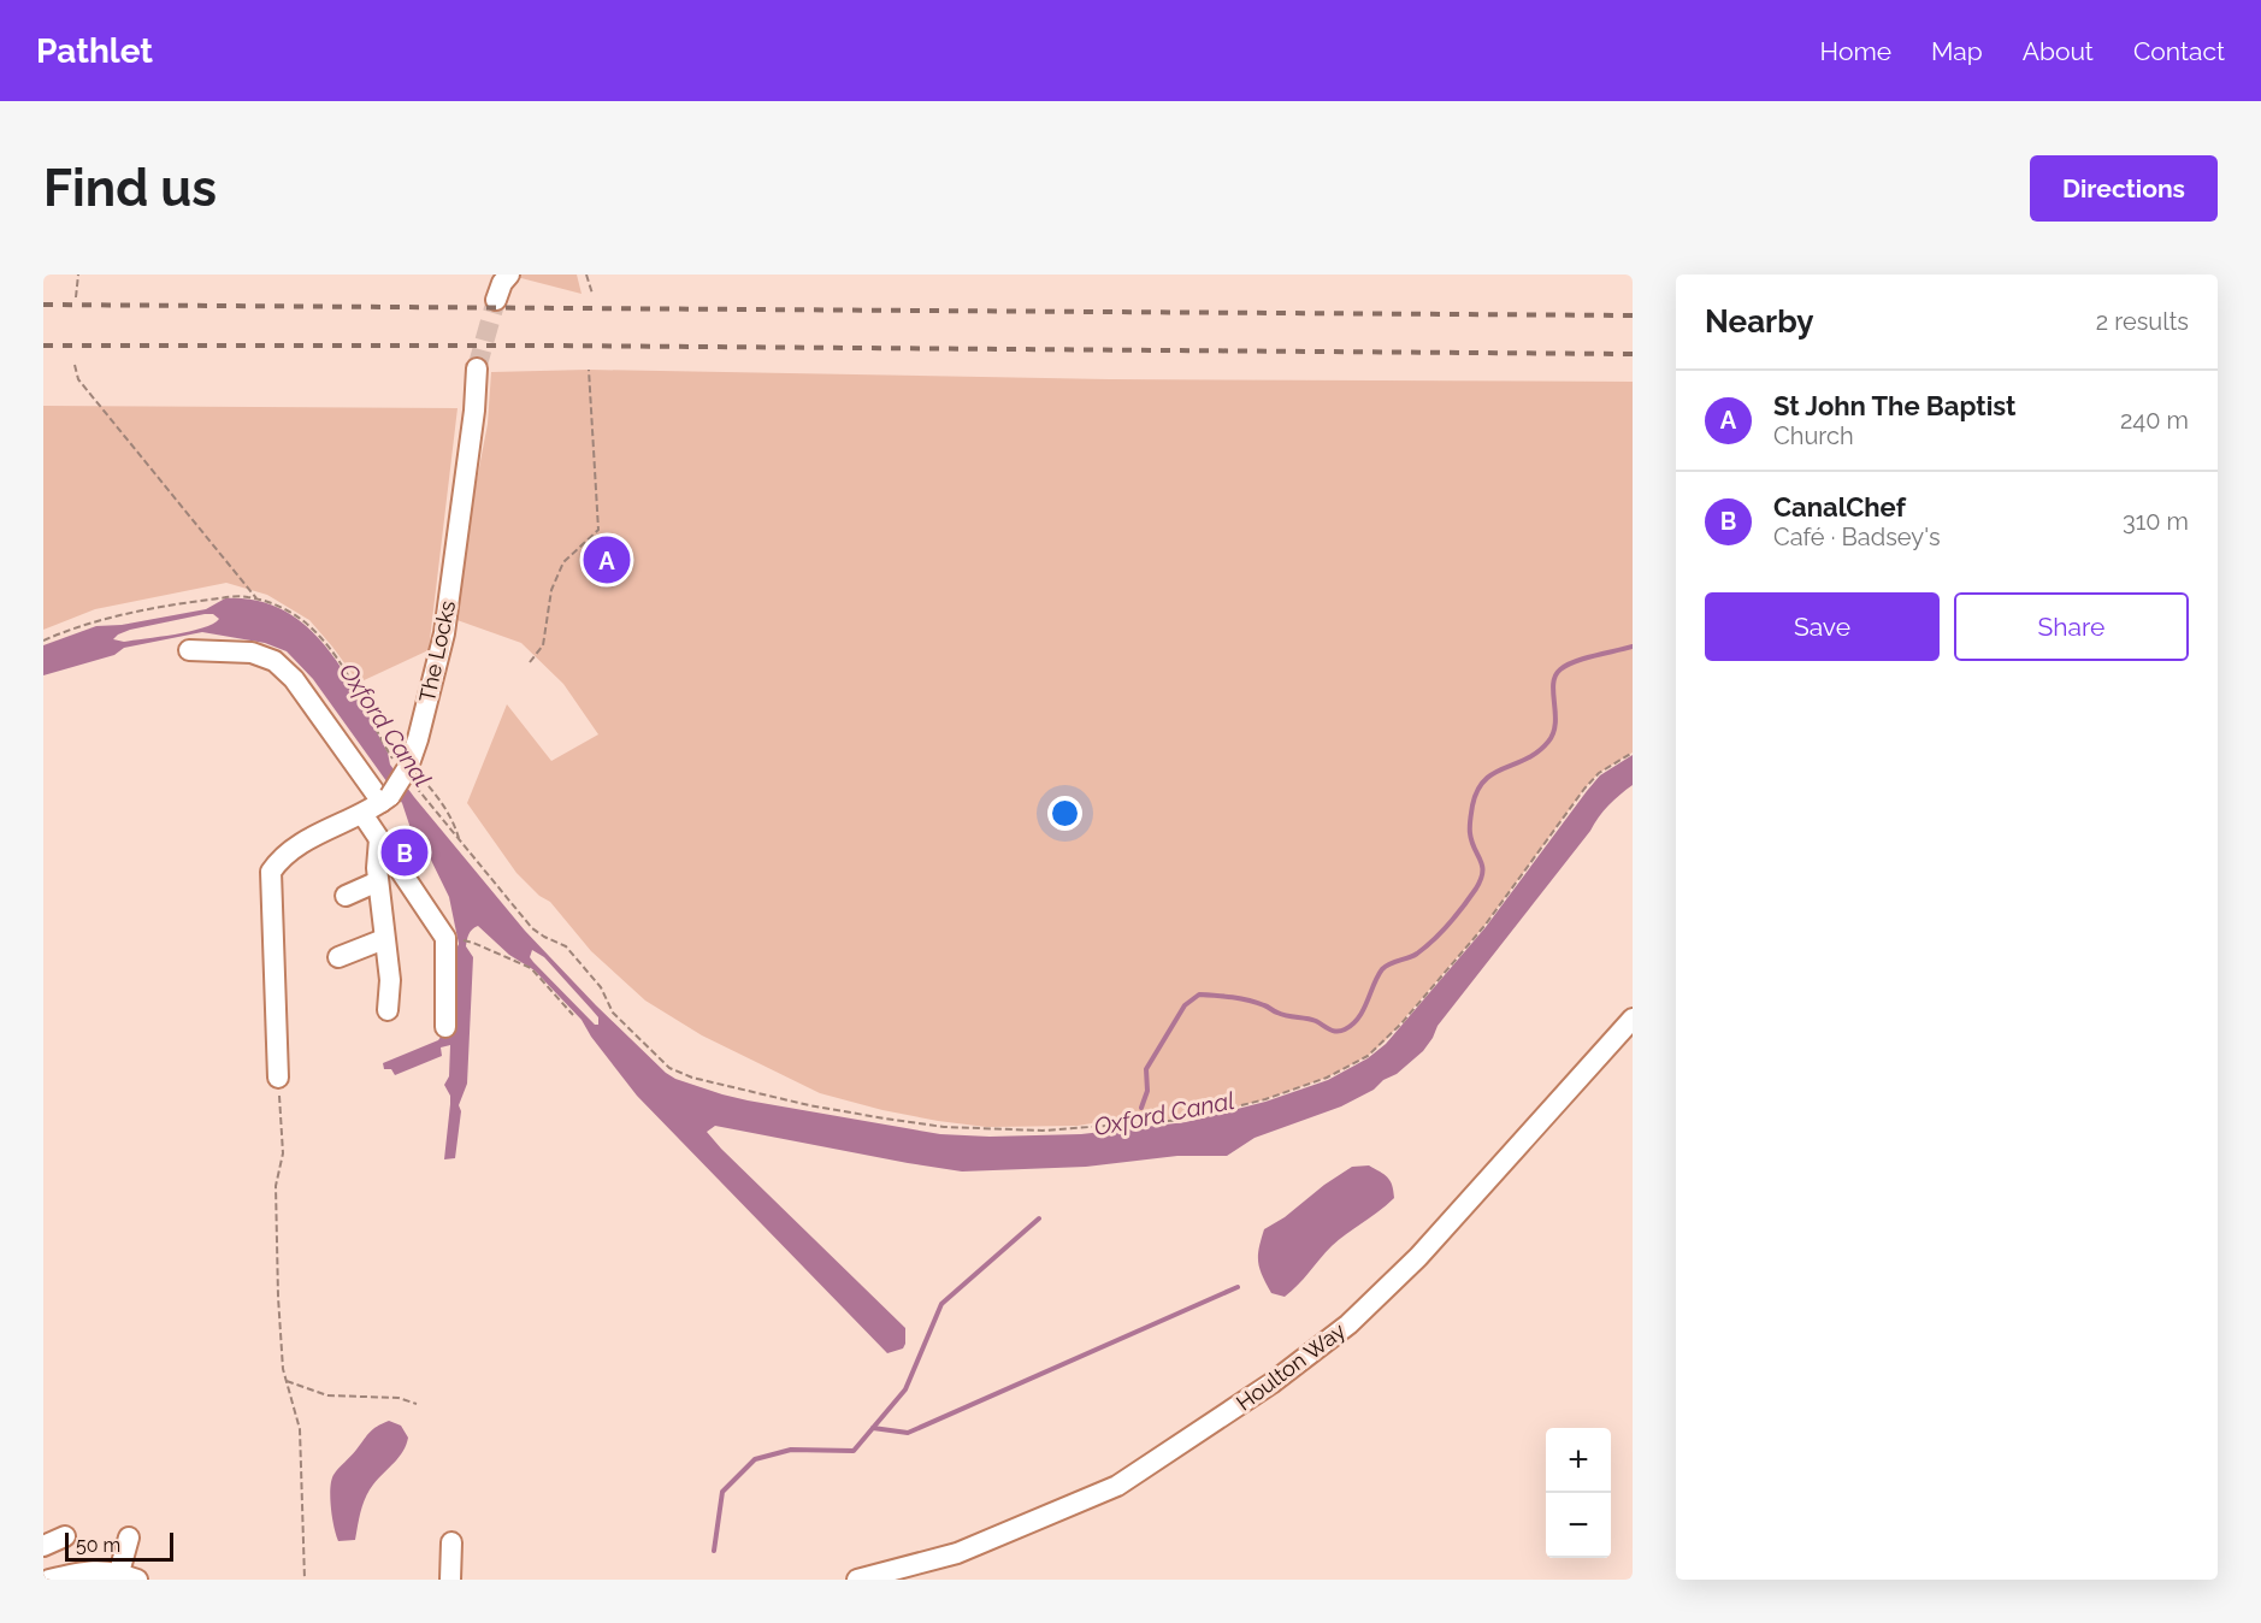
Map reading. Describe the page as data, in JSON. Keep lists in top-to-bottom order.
{
  "streets": {
    "street": ["The Locks", "Houlton Way"]
  },
  "water": ["Oxford Canal"],
  "scale_bar": "50 m",
  "page": {
    "header": "Pathlet",
    "nav": [
      "Home",
      "Map",
      "About",
      "Contact"
    ],
    "buttons": [
      "Directions",
      ["Save", "Share"]
    ],
    "title": "Find us",
    "heading": ["Nearby", "2 results"],
    "list": [
      {
        "mark": "A",
        "name": "St John The Baptist",
        "note": "Church",
        "value": "240 m"
      },
      {
        "mark": "B",
        "name": "CanalChef",
        "note": "Café · Badsey's",
        "value": "310 m"
      }
    ],
    "pins": ["A", "B"],
    "map_buttons": ["+", "−"],
    "scale": "50 m"
  }
}
